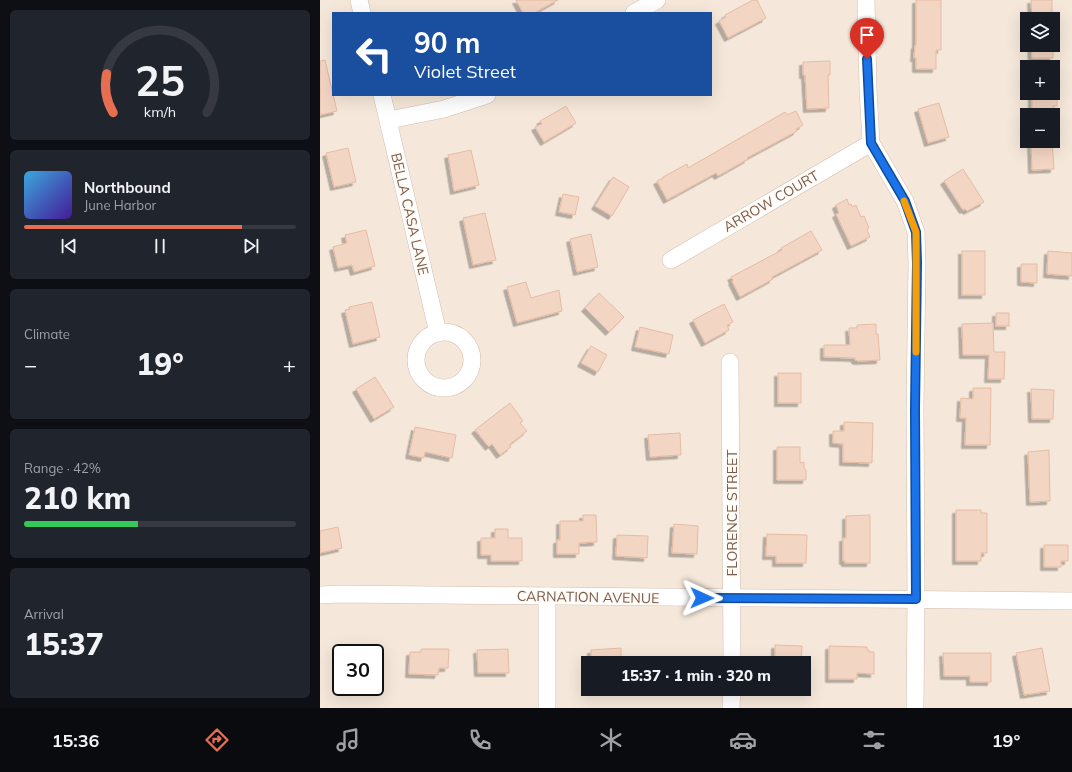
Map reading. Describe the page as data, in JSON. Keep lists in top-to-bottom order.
{
  "streets": {
    "street": [
      "ARROW COURT",
      "BELLA CASA LANE",
      "FLORENCE STREET",
      "CARNATION AVENUE"
    ]
  },
  "crossings": [
    ["FLORENCE STREET", "CARNATION AVENUE"]
  ],
  "page": {
    "map_buttons": ["+", "−"],
    "turn": ["90 m", "Violet Street"],
    "song": ["Northbound", "June Harbor"],
    "tile": [
      "Climate",
      ["Range · 42%", "210 km"],
      ["Arrival", "15:37"]
    ],
    "heat": ["−", "19°", "+"],
    "limit": "30",
    "trip": "15:37 · 1 min · 320 m",
    "tabs": ["15:36", "19°"],
    "gauge": ["25", "km/h"]
  }
}
